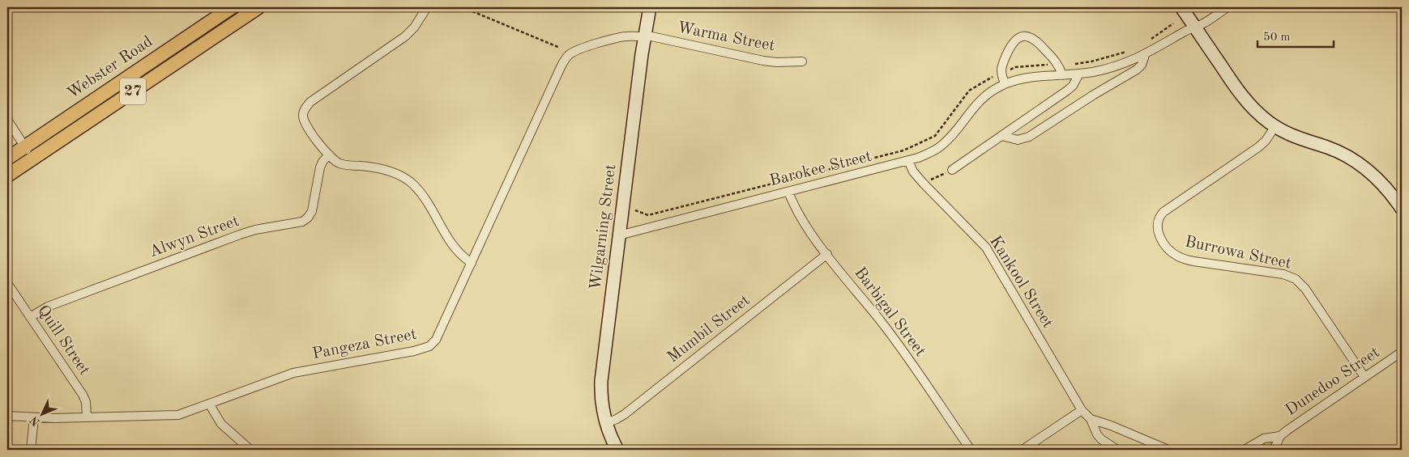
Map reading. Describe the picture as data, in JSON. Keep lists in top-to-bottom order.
{
  "streets": {
    "main road": ["Webster Road", "27"],
    "street": [
      "Warma Street",
      "Barokee Street",
      "Wilgarning Street",
      "Alwyn Street",
      "Burrowa Street",
      "Kankool Street",
      "Barbigal Street",
      "Mumbil Street",
      "Quill Street",
      "Pangeza Street",
      "Dunedoo Street"
    ]
  },
  "crossings": [
    ["Warma Street", "Wilgarning Street"],
    ["Warma Street", "Pangeza Street"],
    ["Barokee Street", "Wilgarning Street"],
    ["Barokee Street", "Kankool Street"],
    ["Barokee Street", "Barbigal Street"],
    ["Wilgarning Street", "Mumbil Street"],
    ["Wilgarning Street", "Pangeza Street"],
    ["Alwyn Street", "Quill Street"],
    ["Burrowa Street", "Dunedoo Street"],
    ["Barbigal Street", "Mumbil Street"],
    ["Quill Street", "Pangeza Street"]
  ],
  "scale_bar": "50 m",
  "north": "bottom left"
}
